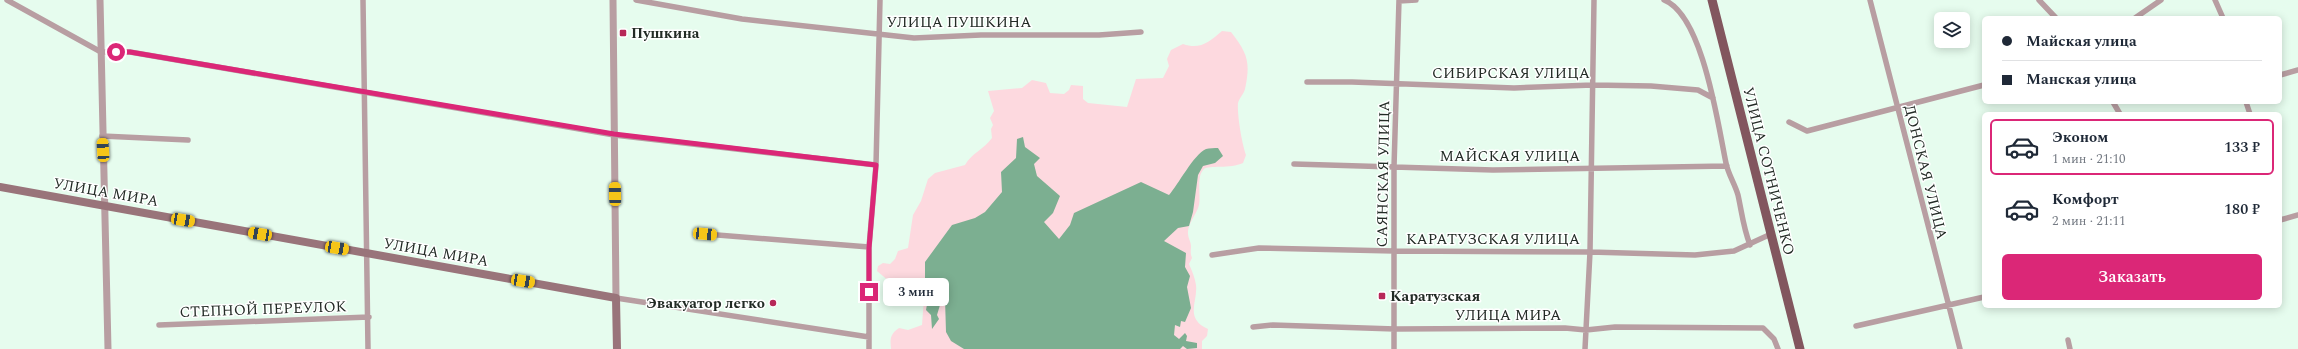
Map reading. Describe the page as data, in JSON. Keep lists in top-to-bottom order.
{
  "streets": {
    "main road": ["УЛИЦА СОТНИЧЕНКО", "УЛИЦА МИРА"],
    "street": [
      "УЛИЦА ПУШКИНА",
      "СИБИРСКАЯ УЛИЦА",
      "МАЙСКАЯ УЛИЦА",
      "ДОНСКАЯ УЛИЦА",
      "САЯНСКАЯ УЛИЦА",
      "КАРАТУЗСКАЯ УЛИЦА",
      "СТЕПНОЙ ПЕРЕУЛОК"
    ]
  },
  "crossings": [
    ["СИБИРСКАЯ УЛИЦА", "САЯНСКАЯ УЛИЦА"],
    ["МАЙСКАЯ УЛИЦА", "САЯНСКАЯ УЛИЦА"],
    ["УЛИЦА СОТНИЧЕНКО", "КАРАТУЗСКАЯ УЛИЦА"],
    ["САЯНСКАЯ УЛИЦА", "УЛИЦА МИРА"],
    ["САЯНСКАЯ УЛИЦА", "КАРАТУЗСКАЯ УЛИЦА"]
  ],
  "places": {
    "transit": ["Пушкина", "Каратузская"],
    "other": ["Эвакуатор легко"]
  },
  "page": {
    "banner": ["Майская улица", "Манская улица"],
    "list": [
      {
        "name": "Эконом",
        "note": "1 мин · 21:10",
        "value": "133 ₽"
      },
      {
        "name": "Комфорт",
        "note": "2 мин · 21:11",
        "value": "180 ₽"
      }
    ],
    "buttons": "Заказать",
    "bubble": "3 мин"
  }
}
